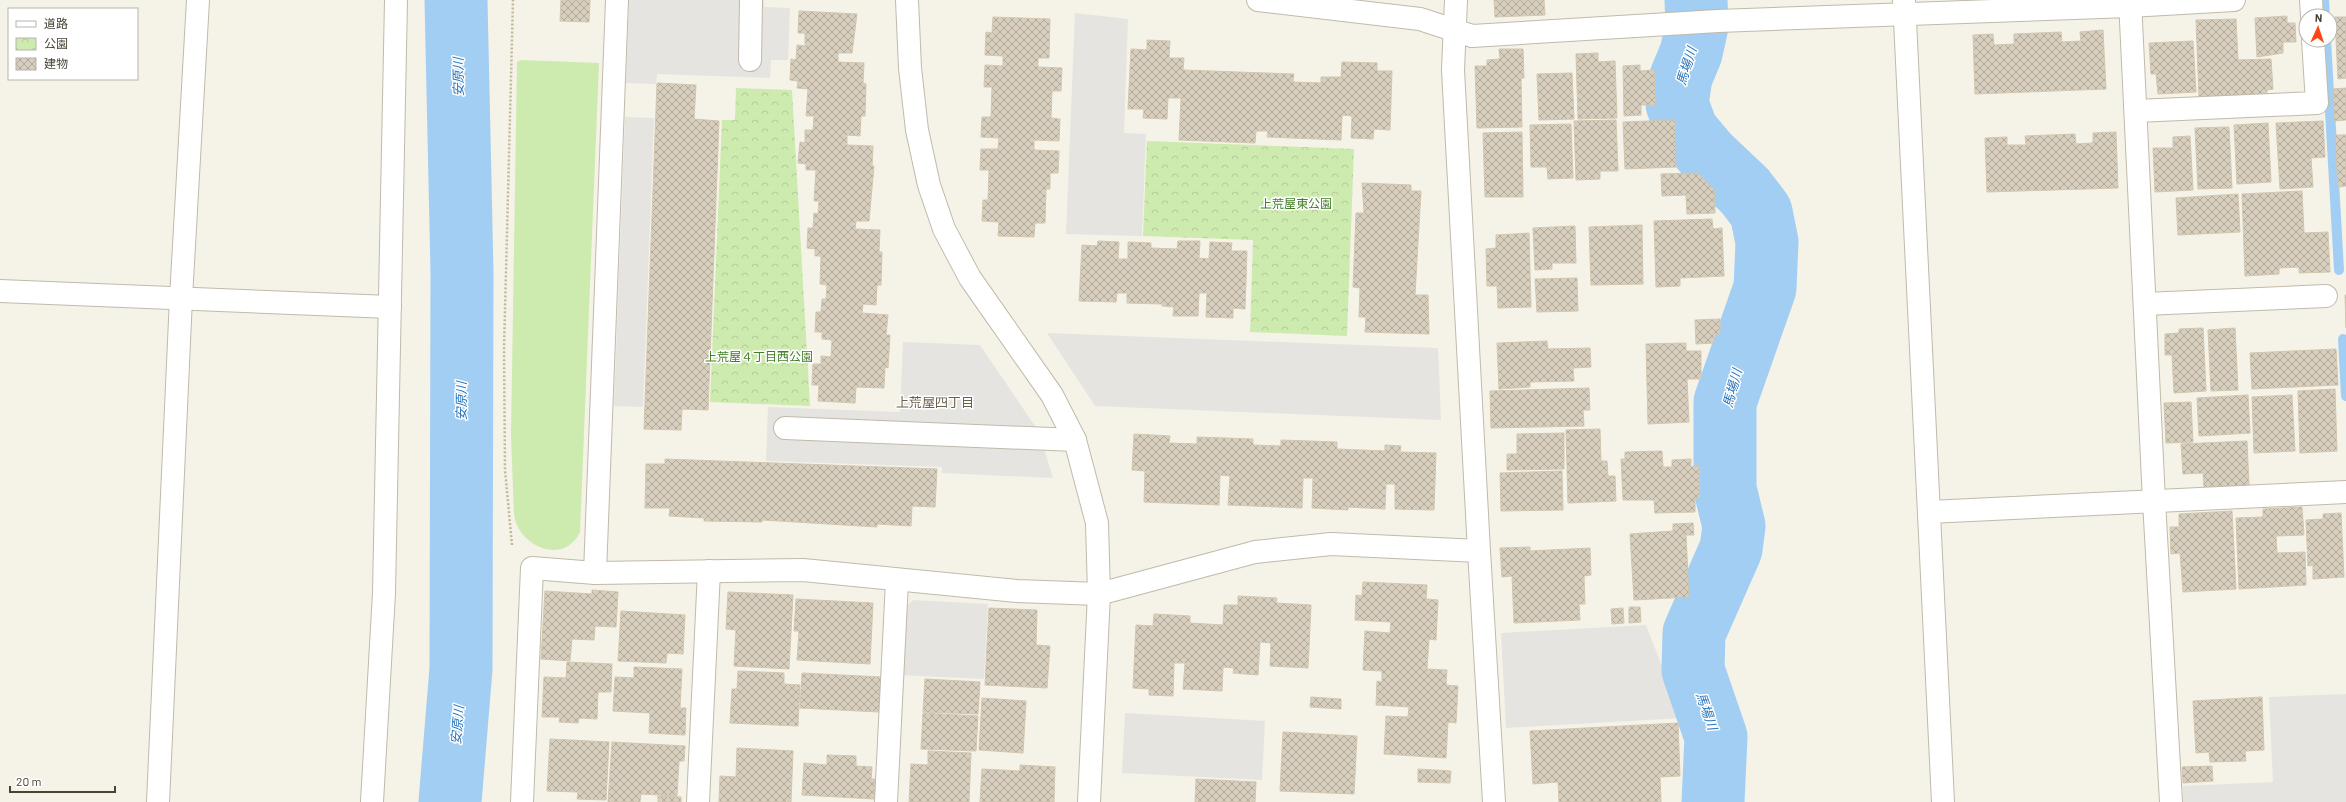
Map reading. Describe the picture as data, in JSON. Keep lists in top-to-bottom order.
{
  "districts": ["上荒屋四丁目"],
  "water": ["馬場川", "安原川"],
  "parks": ["上荒屋東公園", "上荒屋４丁目西公園"],
  "legend": ["道路", "公園", "建物"],
  "scale_bar": "20 m",
  "north": "top"
}
